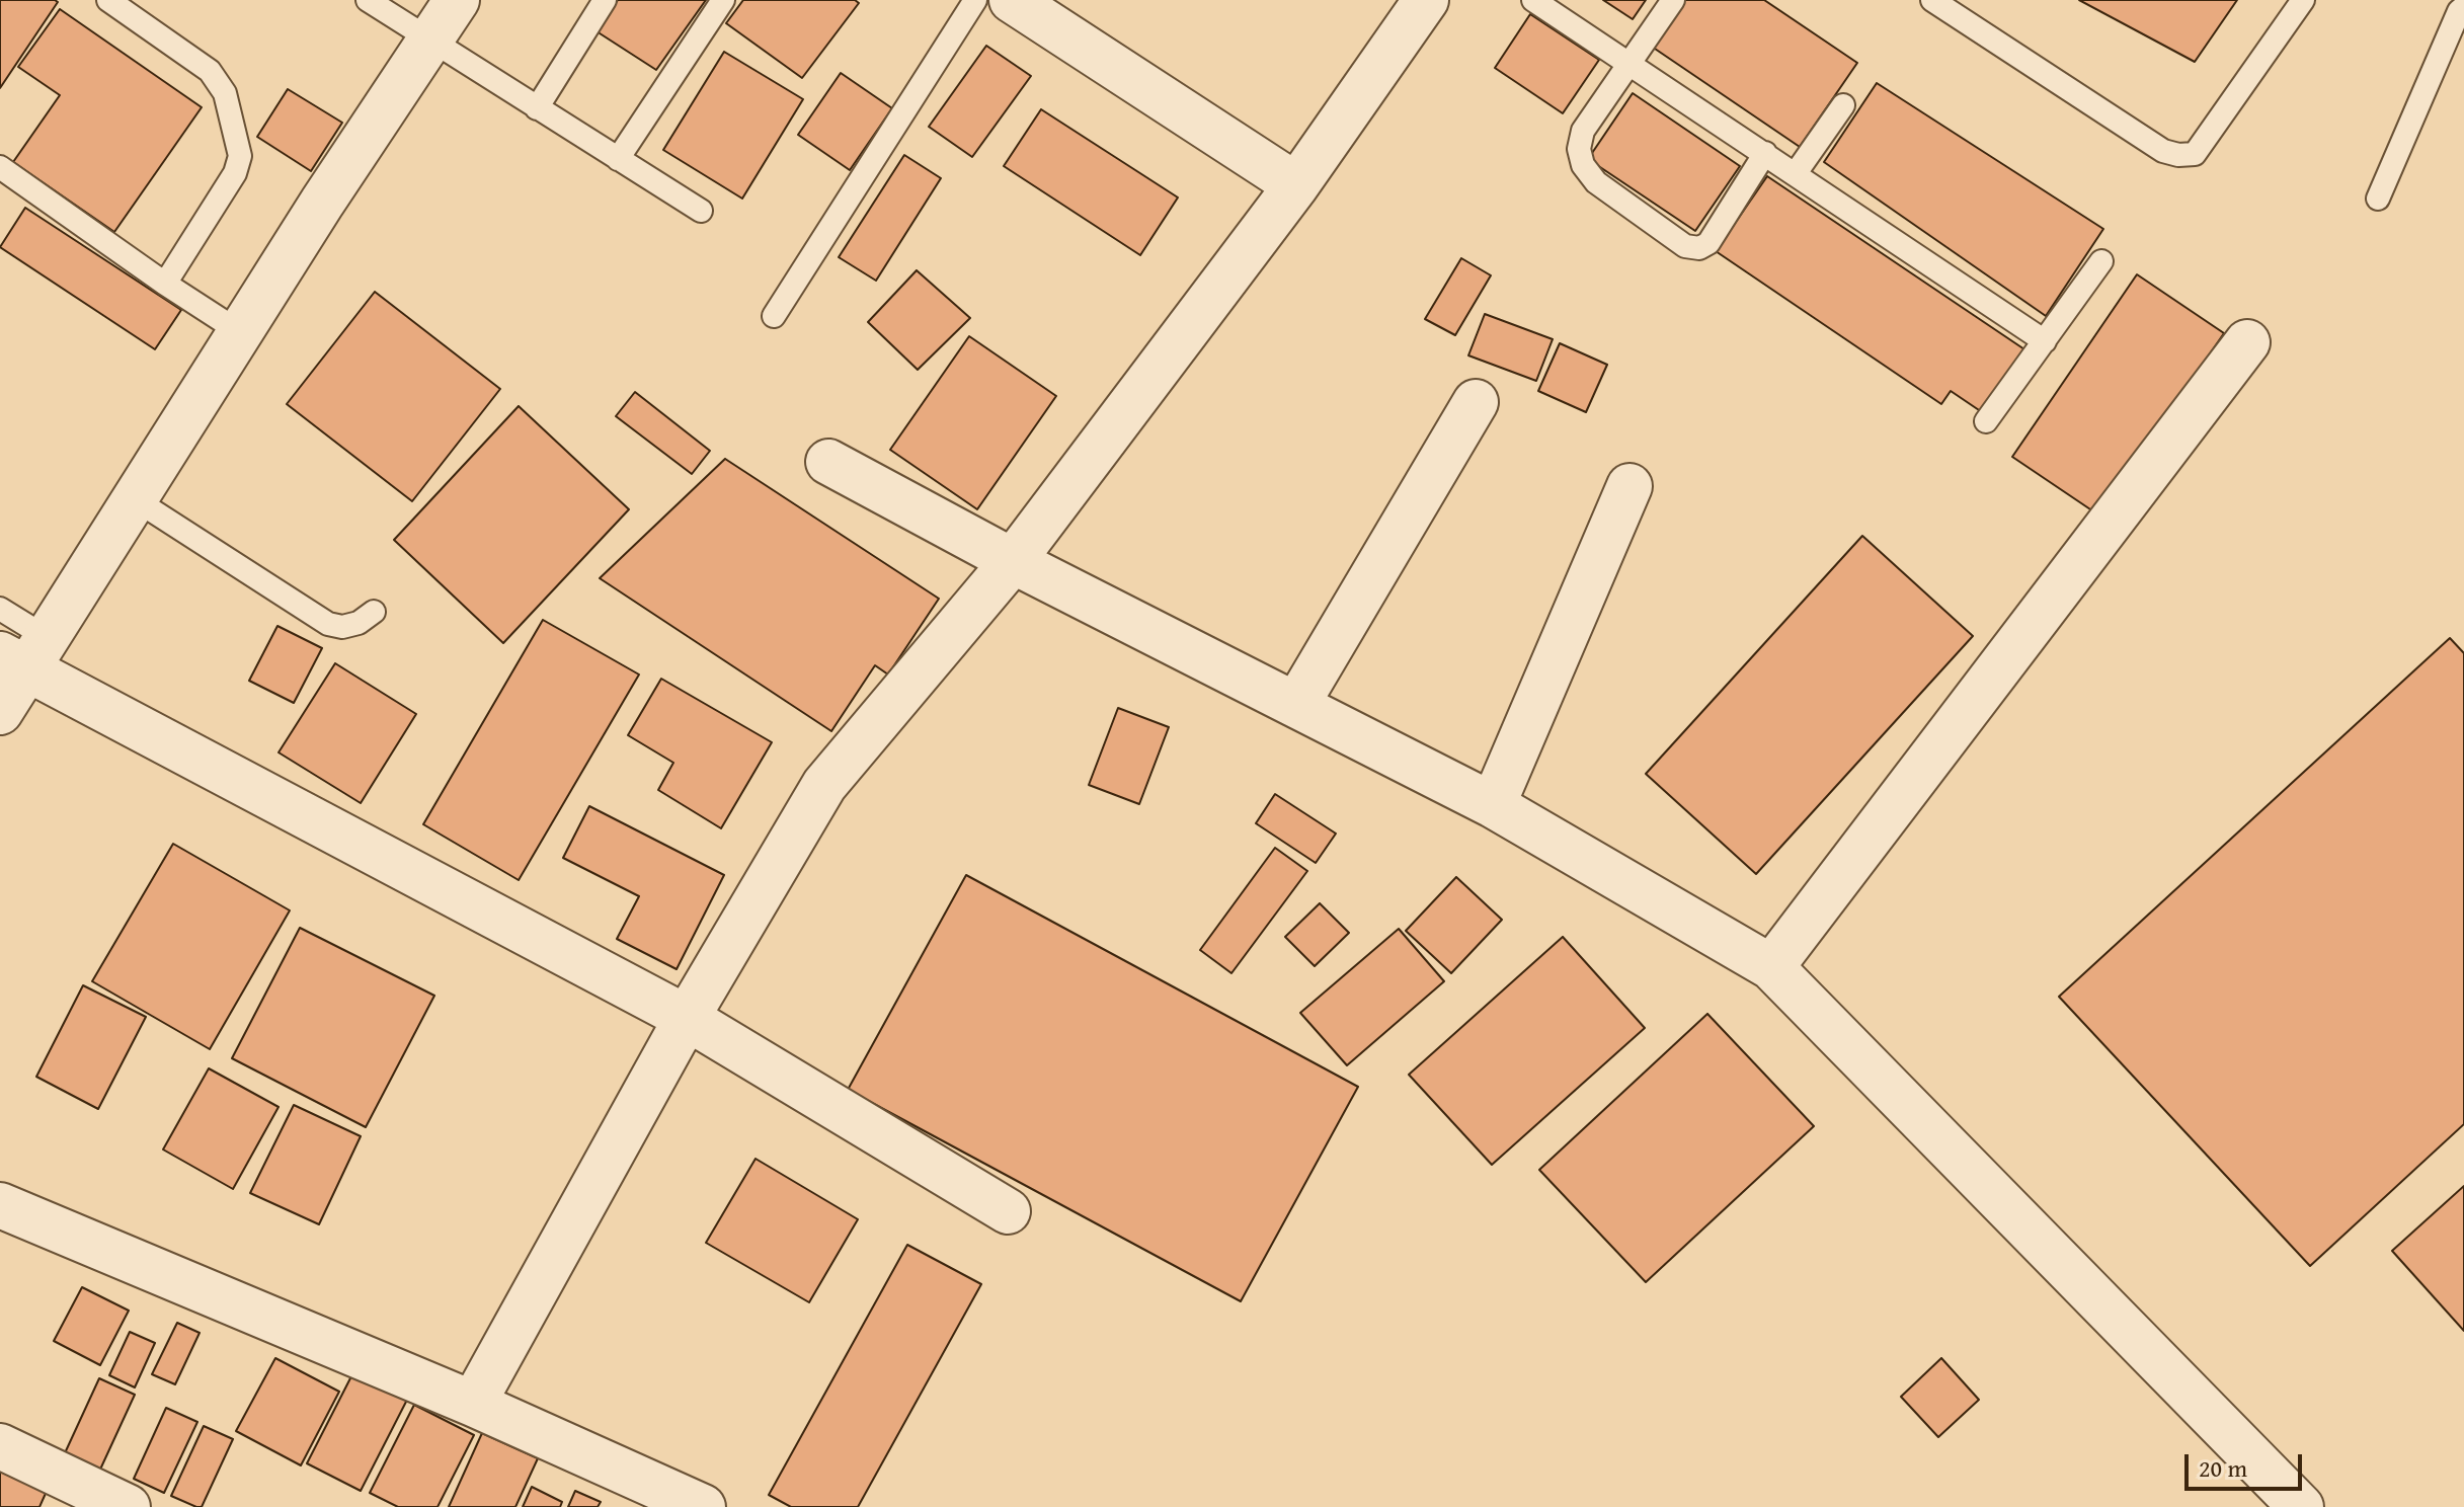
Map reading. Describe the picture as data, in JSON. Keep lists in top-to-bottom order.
{
  "scale_bar": "20 m"
}
